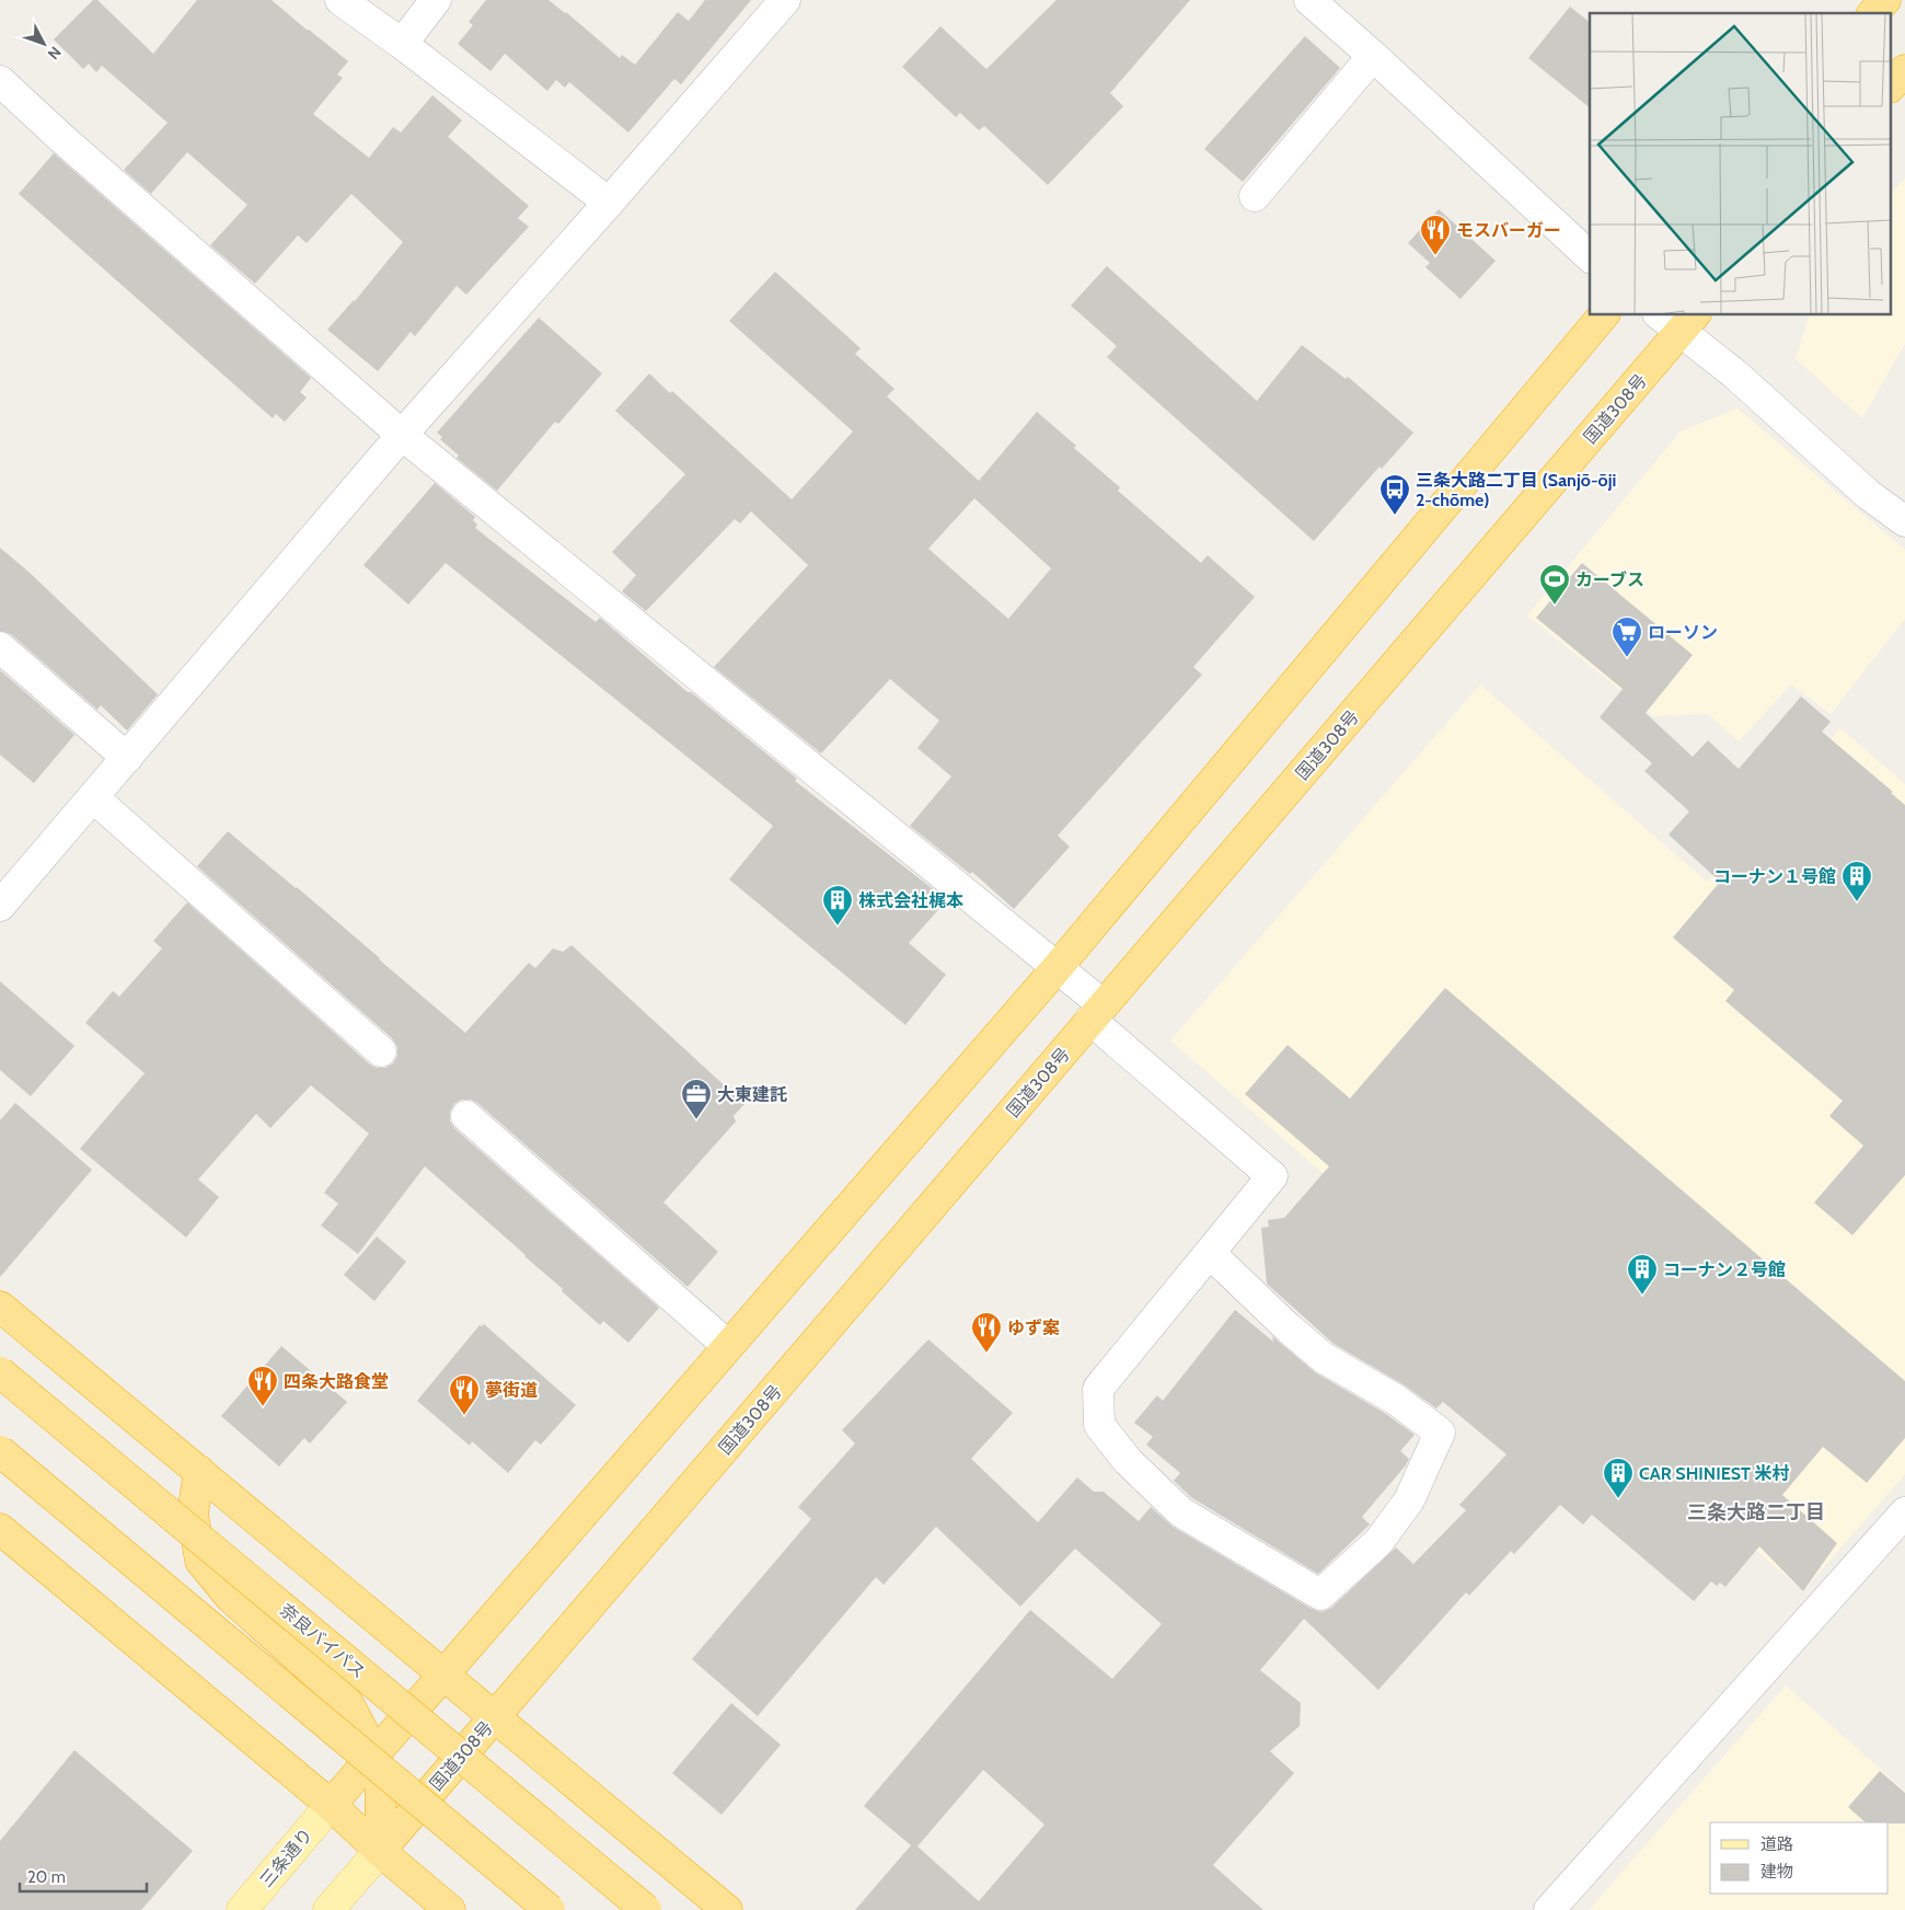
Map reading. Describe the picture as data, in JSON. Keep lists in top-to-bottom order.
{
  "streets": {
    "highway": ["国道308号", "奈良バイパス"],
    "main road": ["三条通り"]
  },
  "districts": ["三条大路二丁目"],
  "places": {
    "restaurant": [
      "モスバーガー",
      "ゆず案",
      "四条大路食堂",
      "夢街道"
    ],
    "bus stop": ["三条大路二丁目 (Sanjō-ōji 2-chōme)"],
    "sports": ["カーブス"],
    "supermarket": ["ローソン"],
    "building": [
      "コーナン１号館",
      "株式会社梶本",
      "コーナン２号館",
      "CAR SHINIEST 米村"
    ],
    "office": ["大東建託"]
  },
  "legend": ["道路", "建物"],
  "scale_bar": "20 m",
  "north": "bottom right"
}
